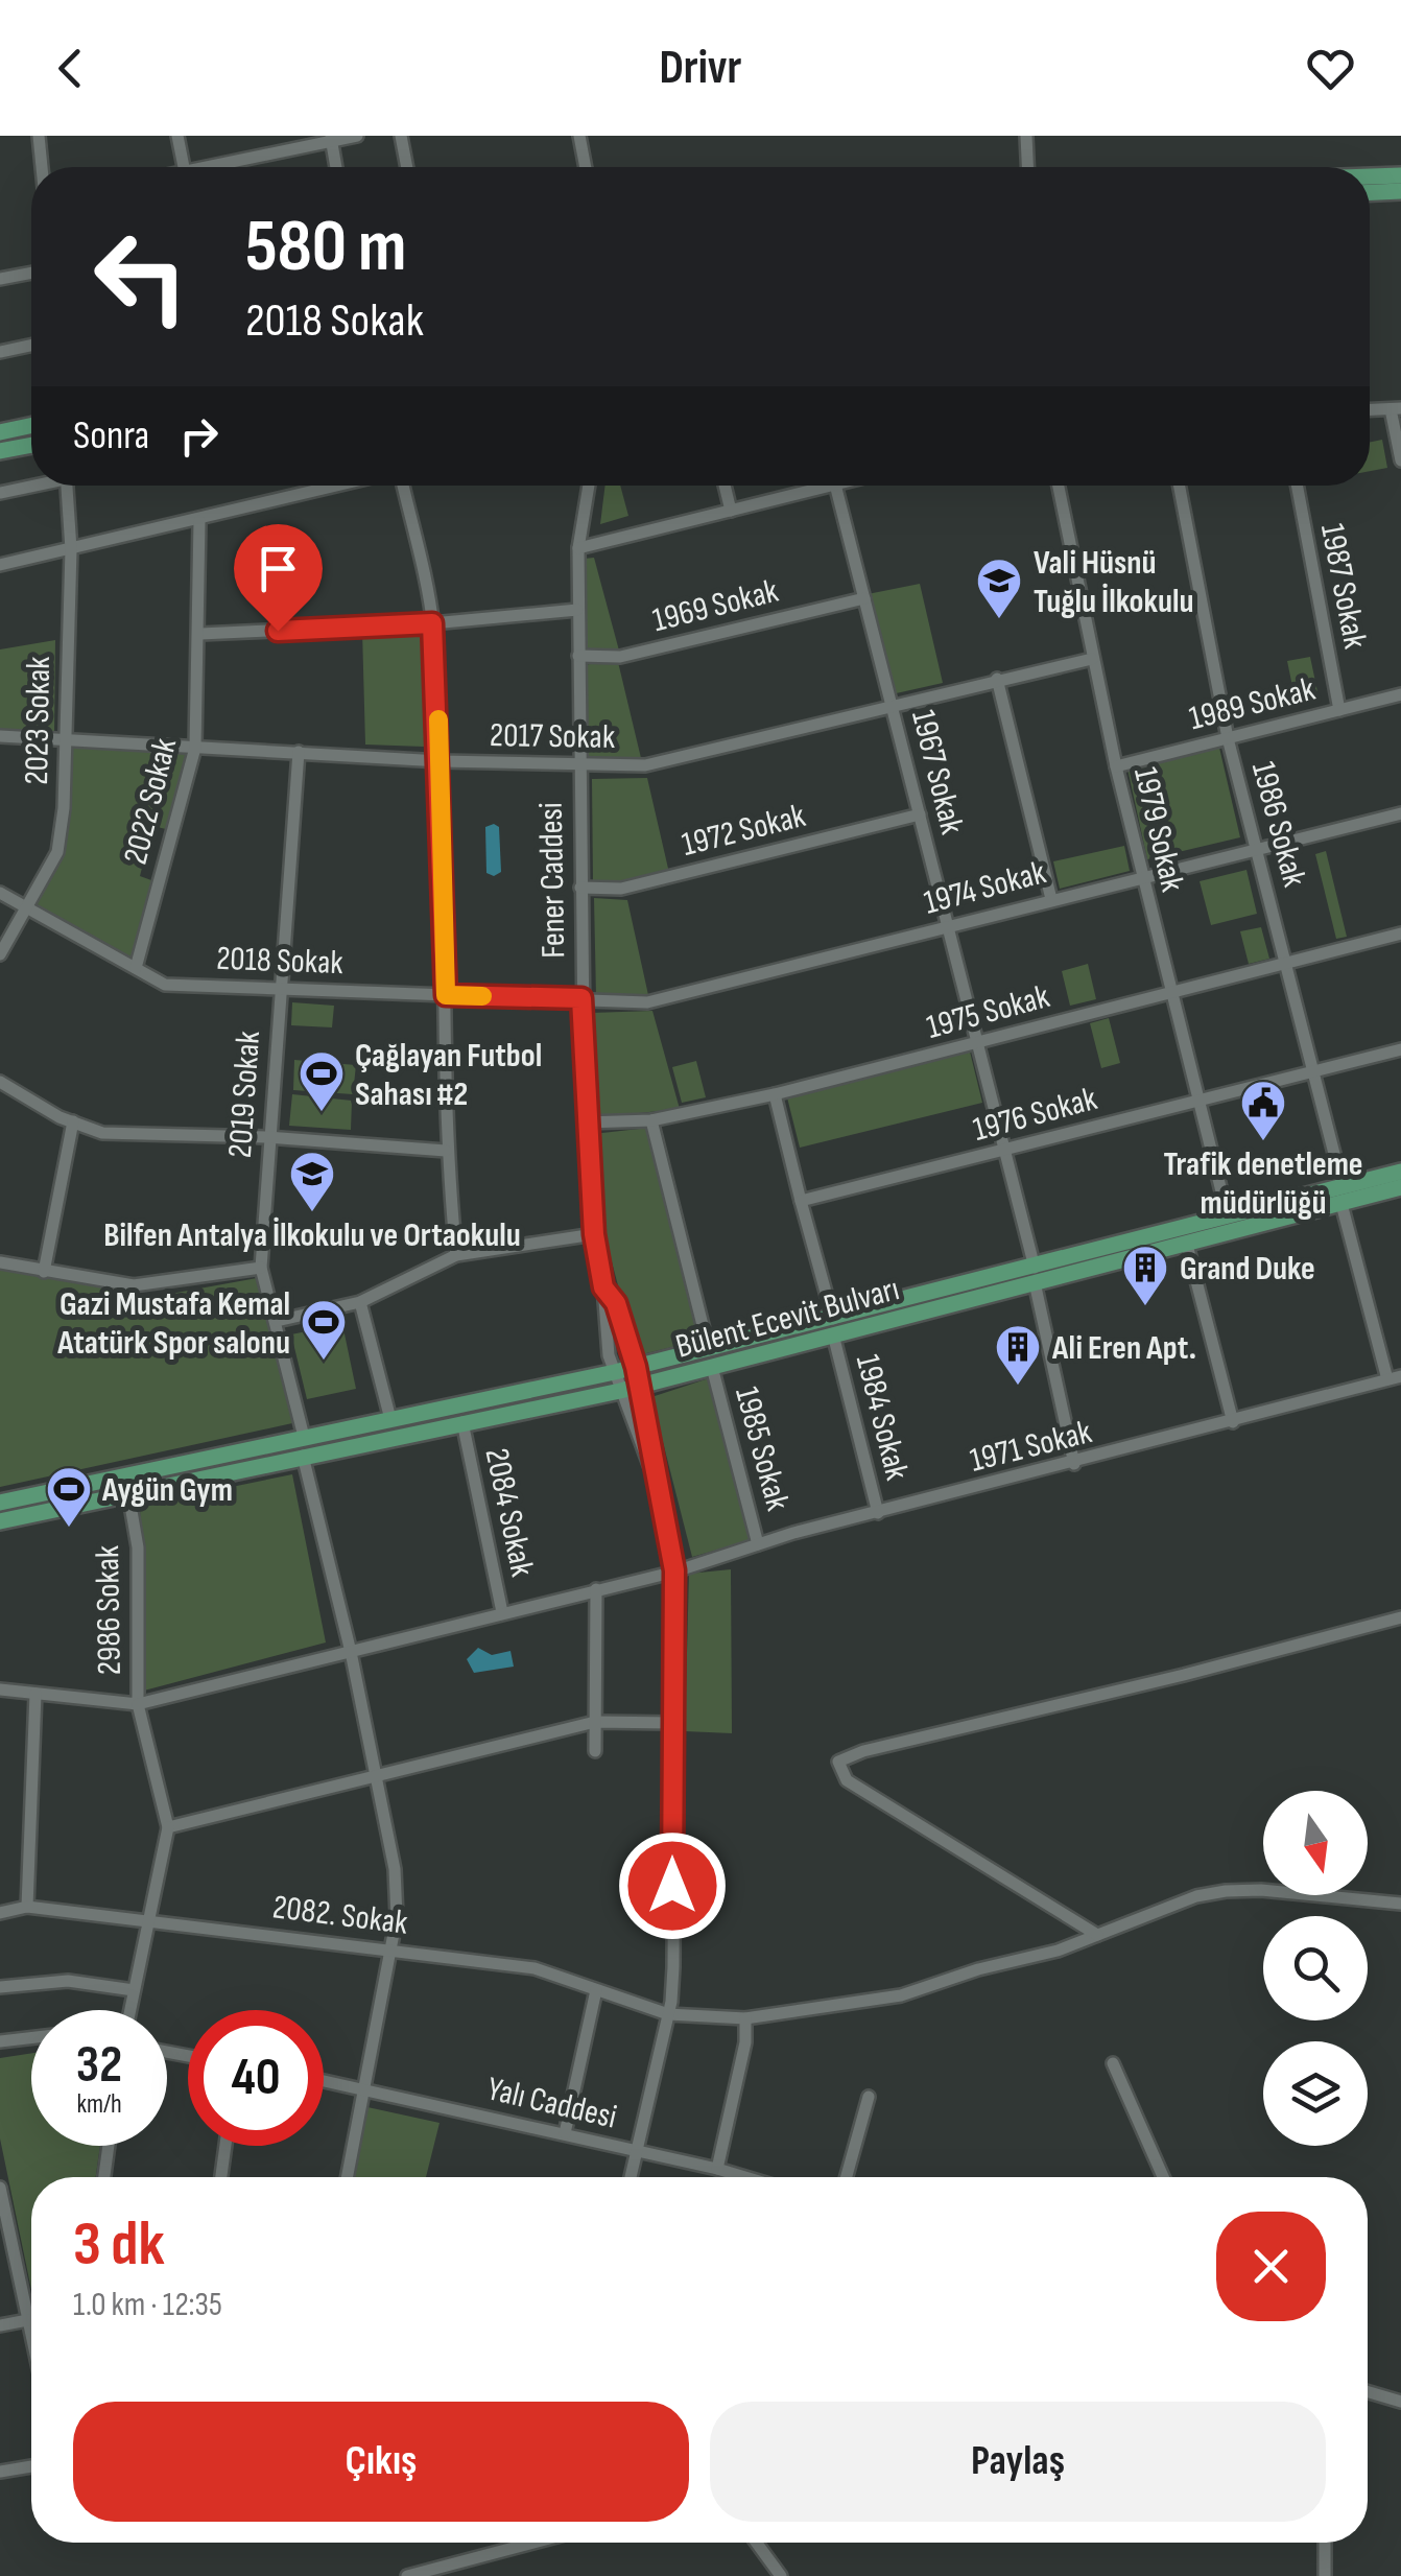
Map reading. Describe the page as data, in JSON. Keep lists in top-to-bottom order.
{
  "streets": {
    "main road": ["Bülent Ecevit Bulvarı"],
    "street": [
      "1987 Sokak",
      "1969 Sokak",
      "1989 Sokak",
      "2023 Sokak",
      "2017 Sokak",
      "1967 Sokak",
      "2022 Sokak",
      "1986 Sokak",
      "1972 Sokak",
      "1979 Sokak",
      "Fener Caddesi",
      "1974 Sokak",
      "2018 Sokak",
      "1975 Sokak",
      "2019 Sokak",
      "1976 Sokak",
      "1984 Sokak",
      "1971 Sokak",
      "1985 Sokak",
      "2084 Sokak",
      "2986 Sokak",
      "2082. Sokak",
      "Yalı Caddesi"
    ]
  },
  "crossings": [
    ["1987 Sokak", "1989 Sokak"],
    ["1969 Sokak", "1967 Sokak"],
    ["1969 Sokak", "Fener Caddesi"],
    ["1989 Sokak", "1986 Sokak"],
    ["1989 Sokak", "1979 Sokak"],
    ["2023 Sokak", "2017 Sokak"],
    ["2023 Sokak", "2018 Sokak"],
    ["2017 Sokak", "1967 Sokak"],
    ["2017 Sokak", "2022 Sokak"],
    ["2017 Sokak", "1979 Sokak"],
    ["2017 Sokak", "Fener Caddesi"],
    ["2017 Sokak", "2019 Sokak"],
    ["1967 Sokak", "1972 Sokak"],
    ["1967 Sokak", "1974 Sokak"],
    ["1967 Sokak", "1975 Sokak"],
    ["1967 Sokak", "1976 Sokak"],
    ["1967 Sokak", "Bülent Ecevit Bulvarı"],
    ["1967 Sokak", "1971 Sokak"],
    ["2022 Sokak", "2018 Sokak"],
    ["1986 Sokak", "1974 Sokak"],
    ["1986 Sokak", "1975 Sokak"],
    ["1986 Sokak", "1976 Sokak"],
    ["1986 Sokak", "Bülent Ecevit Bulvarı"],
    ["1986 Sokak", "1971 Sokak"],
    ["1972 Sokak", "Fener Caddesi"],
    ["1979 Sokak", "1974 Sokak"],
    ["1979 Sokak", "1975 Sokak"],
    ["1979 Sokak", "1976 Sokak"],
    ["Fener Caddesi", "1974 Sokak"],
    ["Fener Caddesi", "2018 Sokak"],
    ["Fener Caddesi", "1975 Sokak"],
    ["Fener Caddesi", "Bülent Ecevit Bulvarı"],
    ["Fener Caddesi", "1971 Sokak"],
    ["Fener Caddesi", "2082. Sokak"],
    ["Fener Caddesi", "Yalı Caddesi"],
    ["1974 Sokak", "2018 Sokak"],
    ["2018 Sokak", "2019 Sokak"],
    ["1975 Sokak", "1985 Sokak"],
    ["2019 Sokak", "Bülent Ecevit Bulvarı"],
    ["Bülent Ecevit Bulvarı", "1984 Sokak"],
    ["Bülent Ecevit Bulvarı", "1985 Sokak"],
    ["Bülent Ecevit Bulvarı", "2084 Sokak"],
    ["Bülent Ecevit Bulvarı", "2986 Sokak"],
    ["1984 Sokak", "1971 Sokak"],
    ["1971 Sokak", "1985 Sokak"],
    ["1971 Sokak", "2084 Sokak"],
    ["1971 Sokak", "2986 Sokak"]
  ],
  "places": {
    "school or university": ["Vali Hüsnü Tuğlu İlkokulu", "Bilfen Antalya İlkokulu ve Ortaokulu"],
    "sports": ["Çağlayan Futbol Sahası #2", "Gazi Mustafa Kemal Atatürk Spor salonu", "Aygün Gym"],
    "public building": ["Trafik denetleme müdürlüğü"],
    "building": ["Grand Duke", "Ali Eren Apt."]
  },
  "north": "bottom",
  "page": {
    "header": "Drivr",
    "turn": ["580 m", "2018 Sokak"],
    "then": "Sonra",
    "speed": "32 km/h",
    "limit": "40",
    "heading": ["3 dk", "1.0 km · 12:35"],
    "buttons": ["Çıkış", "Paylaş"]
  }
}
